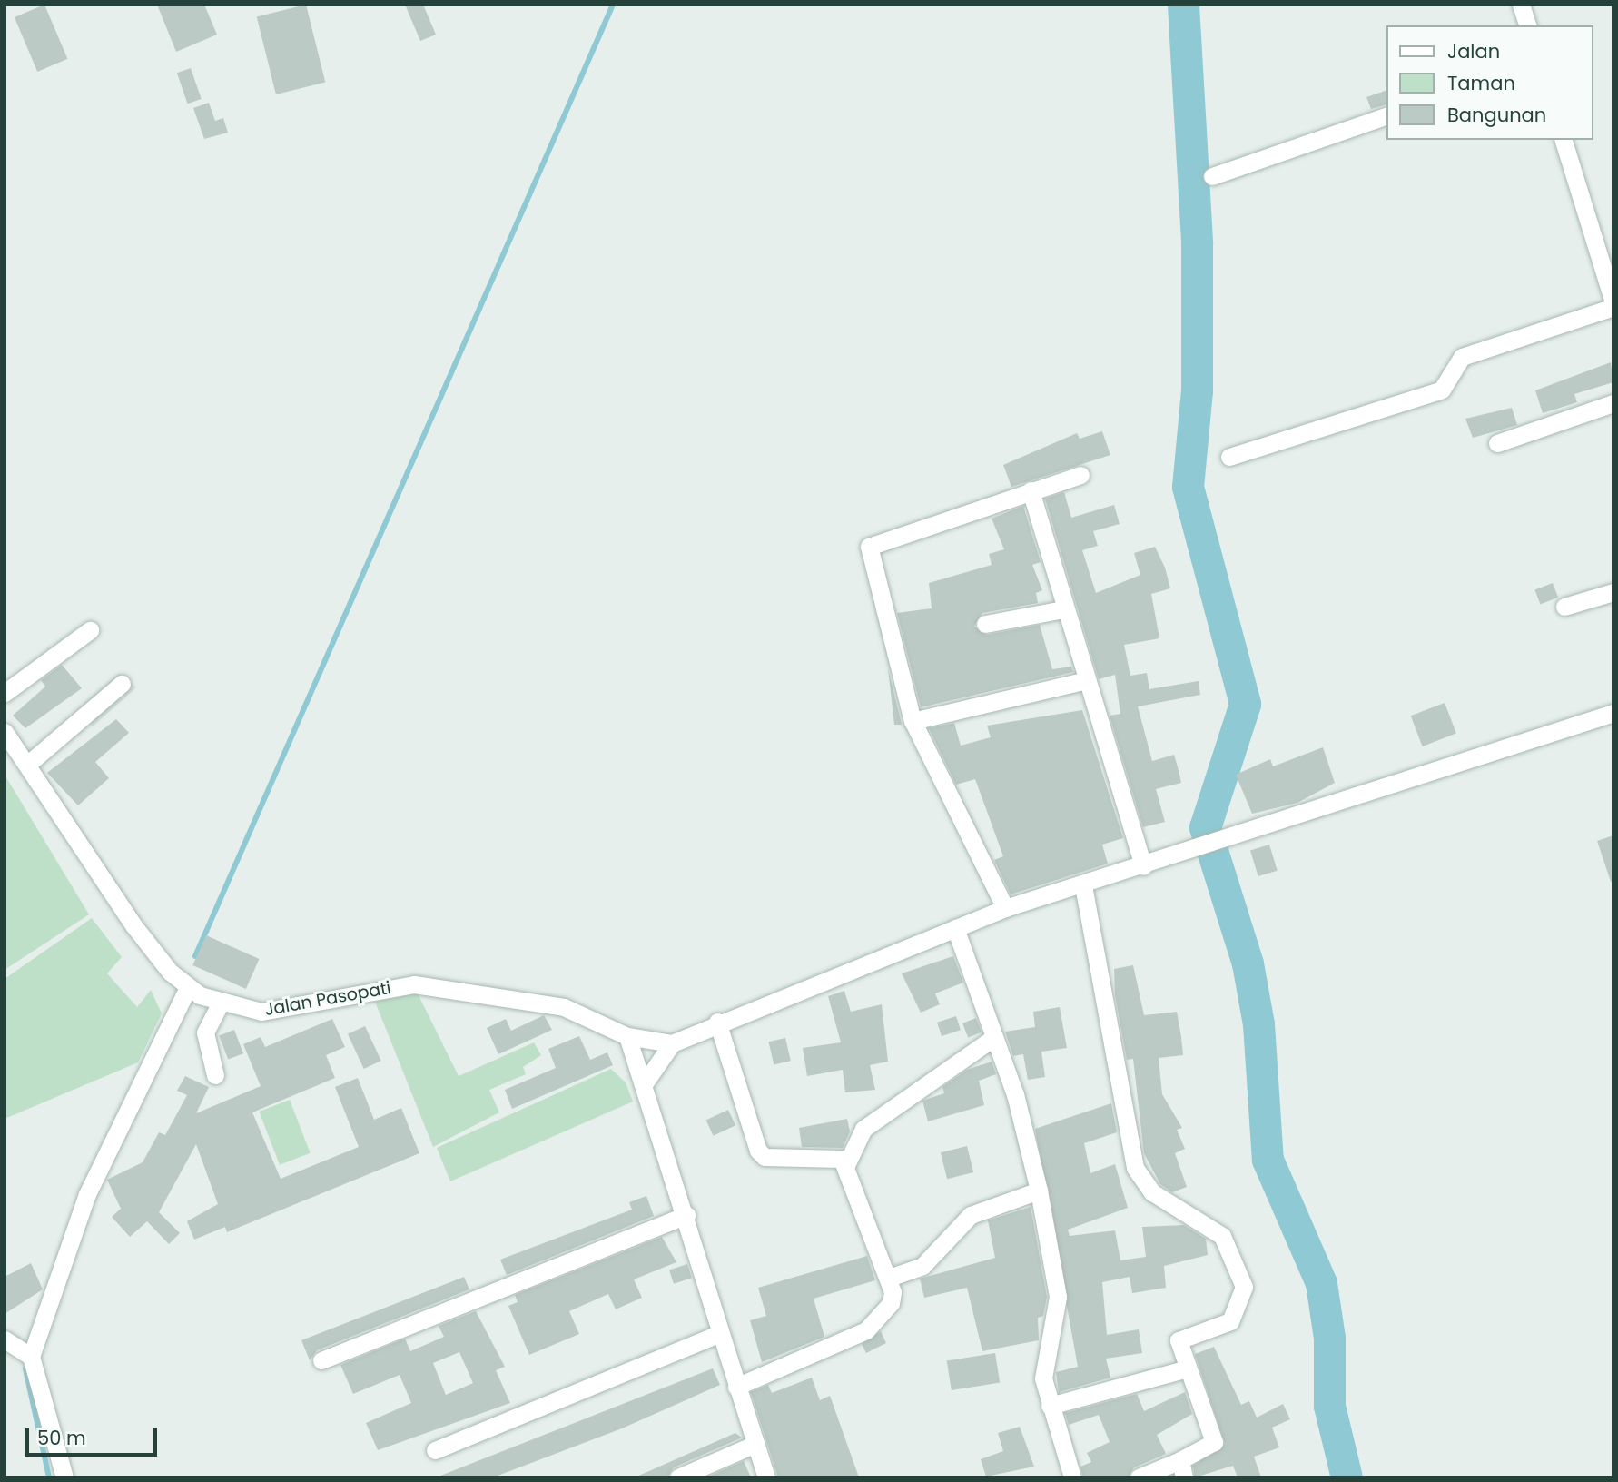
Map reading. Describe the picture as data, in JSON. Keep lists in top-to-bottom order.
{
  "streets": {
    "street": ["Jalan Pasopati"]
  },
  "legend": ["Jalan", "Taman", "Bangunan"],
  "scale_bar": "50 m"
}
